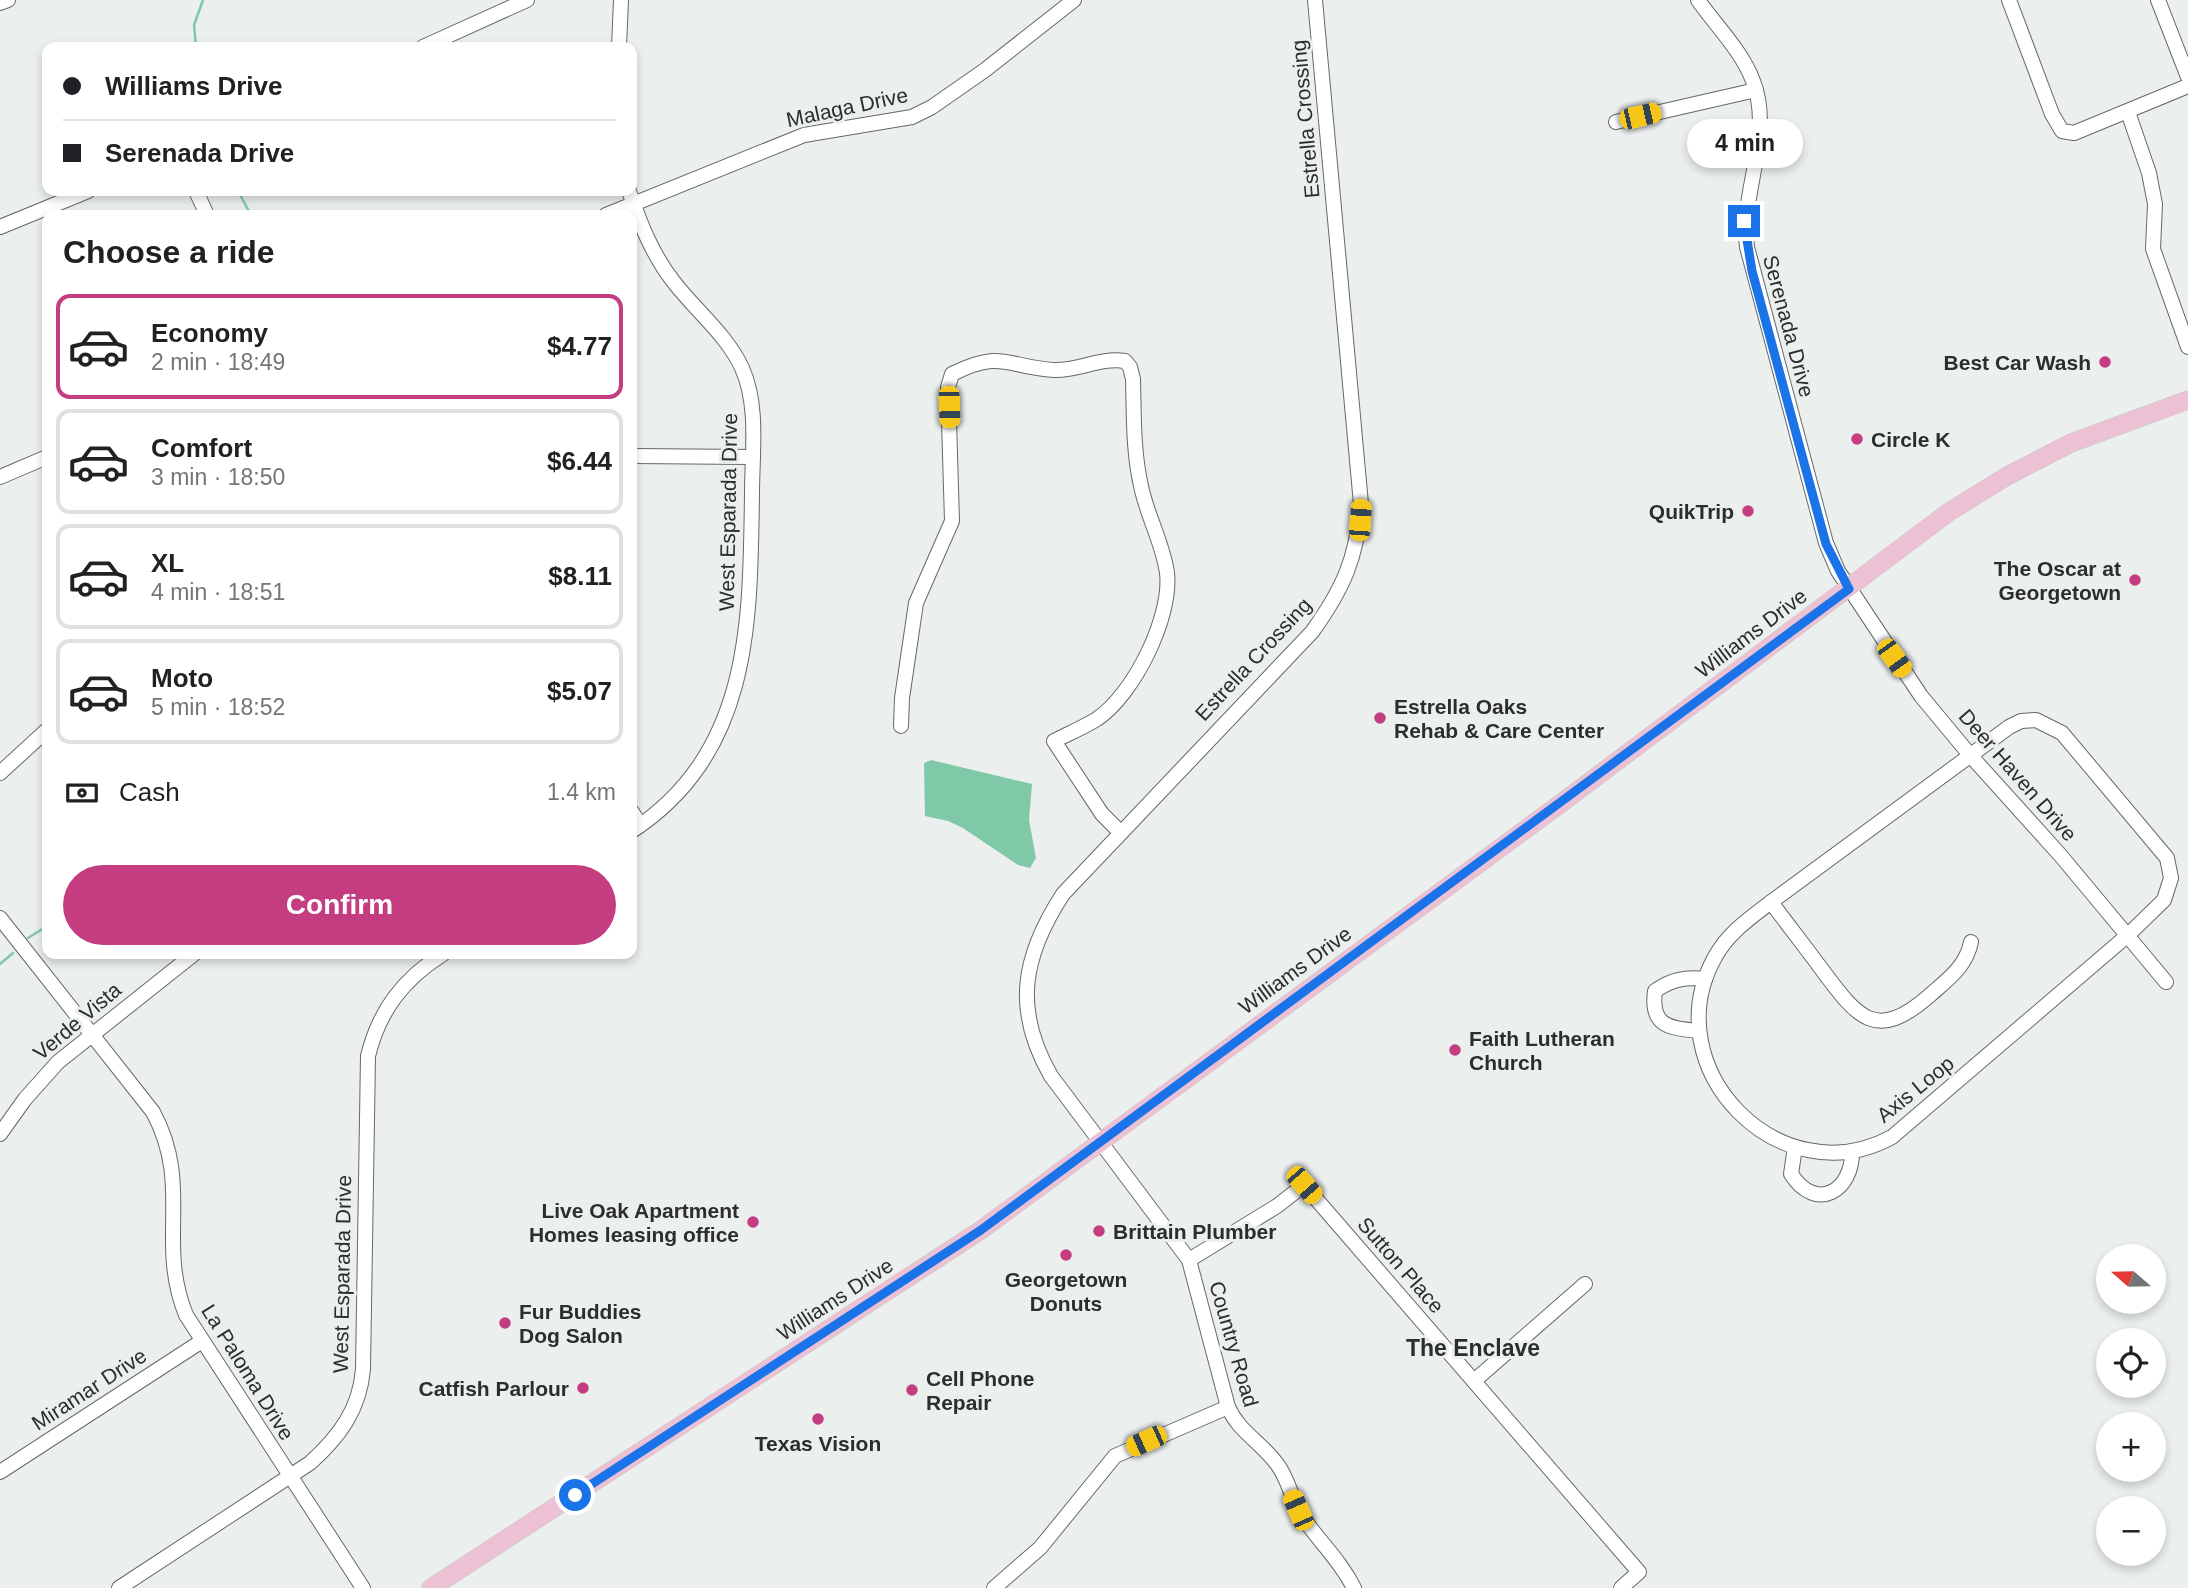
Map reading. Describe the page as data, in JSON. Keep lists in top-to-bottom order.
{
  "streets": {
    "main road": ["Williams Drive"],
    "street": [
      "Malaga Drive",
      "Estrella Crossing",
      "Serenada Drive",
      "West Esparada Drive",
      "Deer Haven Drive",
      "Verde Vista",
      "Axis Loop",
      "Sutton Place",
      "Country Road",
      "La Paloma Drive",
      "Miramar Drive"
    ]
  },
  "crossings": [
    ["Estrella Crossing", "Williams Drive"],
    ["Estrella Crossing", "Country Road"],
    ["Serenada Drive", "Williams Drive"],
    ["Serenada Drive", "Deer Haven Drive"],
    ["West Esparada Drive", "La Paloma Drive"],
    ["Williams Drive", "Deer Haven Drive"],
    ["Williams Drive", "Country Road"],
    ["Deer Haven Drive", "Axis Loop"],
    ["Verde Vista", "La Paloma Drive"],
    ["Sutton Place", "Country Road"],
    ["La Paloma Drive", "Miramar Drive"]
  ],
  "districts": ["The Enclave"],
  "places": [
    "Best Car Wash",
    "Circle K",
    "QuikTrip",
    "The Oscar at Georgetown",
    "Estrella Oaks Rehab & Care Center",
    "Faith Lutheran Church",
    "Live Oak Apartment Homes leasing office",
    "Brittain Plumber",
    "Georgetown Donuts",
    "Fur Buddies Dog Salon",
    "Catfish Parlour",
    "Cell Phone Repair",
    "Texas Vision"
  ],
  "north": "left",
  "page": {
    "banner": ["Williams Drive", "Serenada Drive"],
    "bubble": "4 min",
    "heading": "Choose a ride",
    "list": [
      {
        "name": "Economy",
        "note": "2 min · 18:49",
        "value": "$4.77"
      },
      {
        "name": "Comfort",
        "note": "3 min · 18:50",
        "value": "$6.44"
      },
      {
        "name": "XL",
        "note": "4 min · 18:51",
        "value": "$8.11"
      },
      {
        "name": "Moto",
        "note": "5 min · 18:52",
        "value": "$5.07"
      }
    ],
    "pay": ["Cash", "1.4 km"],
    "buttons": "Confirm",
    "map_buttons": ["+", "−"]
  }
}
